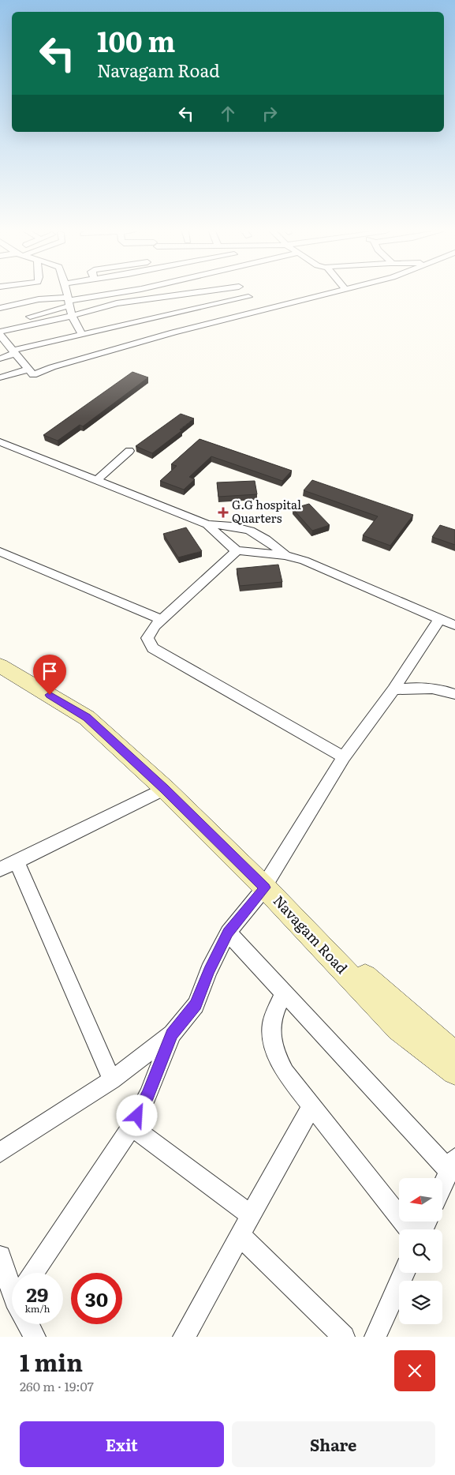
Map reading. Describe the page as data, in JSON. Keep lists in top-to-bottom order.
{
  "streets": {
    "street": ["Navagam Road"]
  },
  "places": {
    "health": ["G.G hospital Quarters"]
  },
  "north": "left",
  "page": {
    "turn": ["100 m", "Navagam Road"],
    "speed": "29 km/h",
    "limit": "30",
    "heading": ["1 min", "260 m · 19:07"],
    "buttons": ["Exit", "Share"]
  }
}
